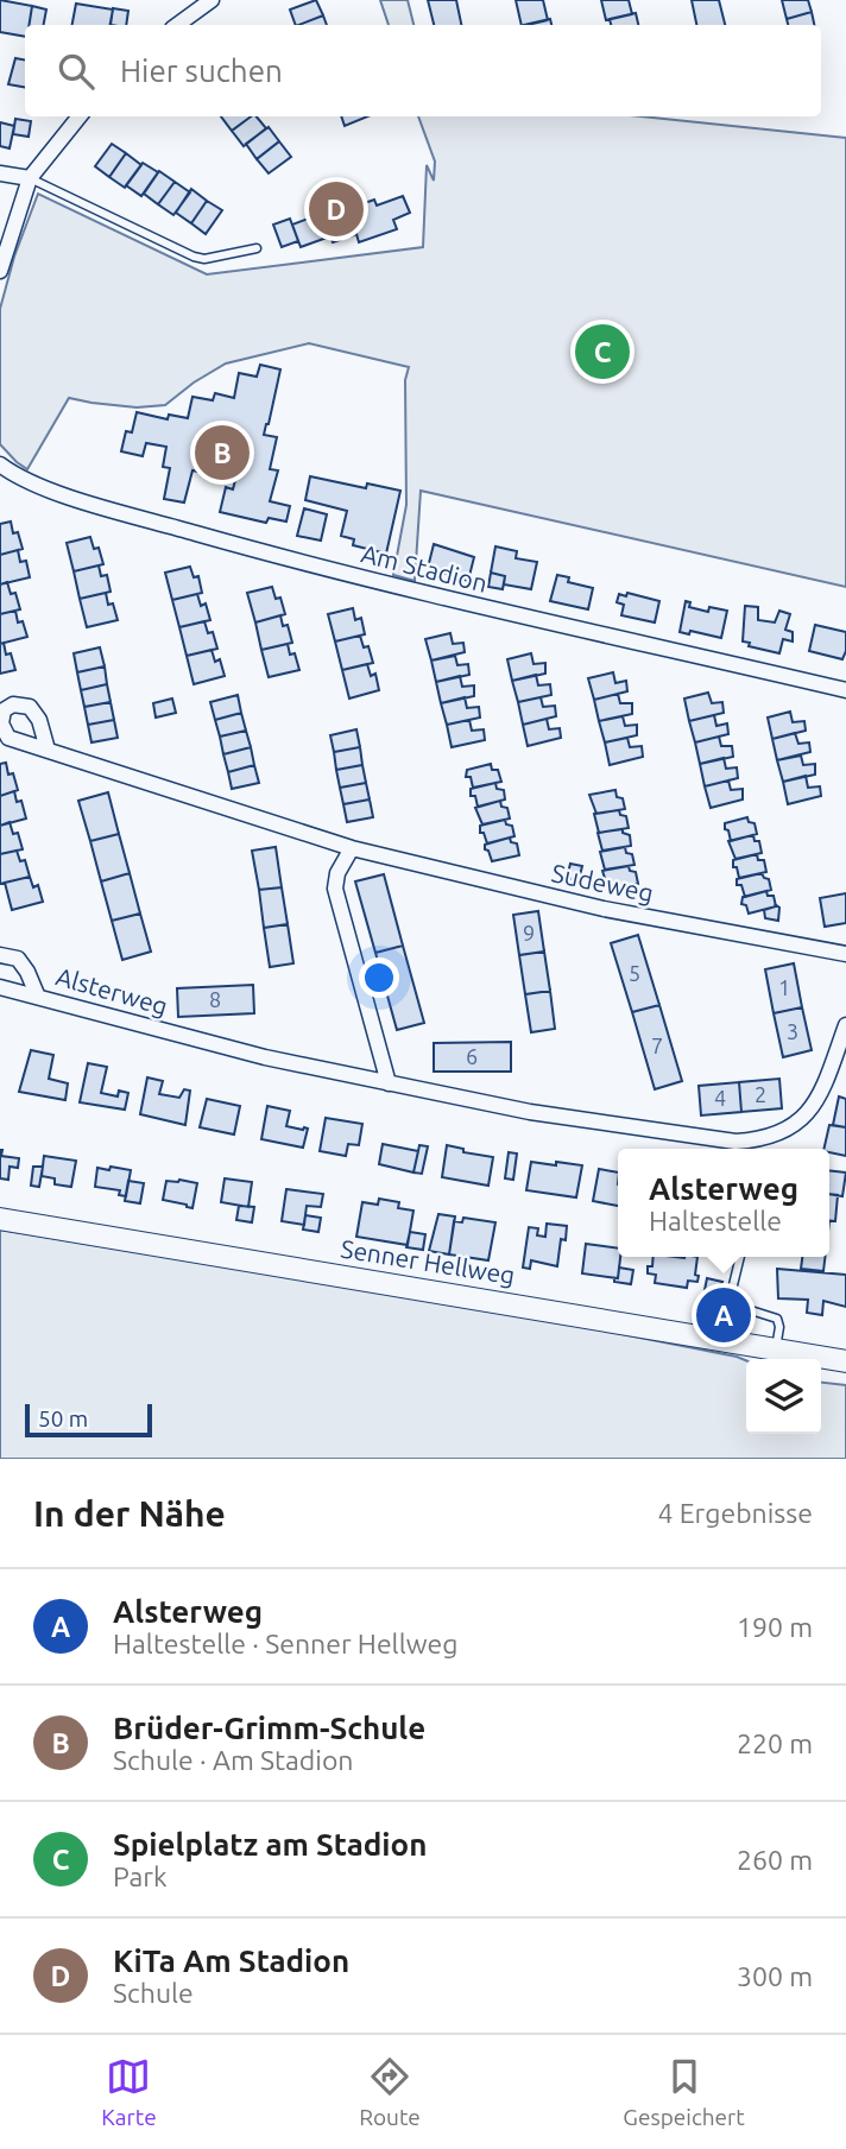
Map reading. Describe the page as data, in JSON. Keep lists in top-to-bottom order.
{
  "streets": {
    "street": [
      "Am Stadion",
      "Sudeweg",
      "Alsterweg",
      "Senner Hellweg"
    ]
  },
  "house_numbers": [
    "9",
    "5",
    "1",
    "8",
    "3",
    "7",
    "6",
    "2",
    "4"
  ],
  "scale_bar": "50 m",
  "page": {
    "search": "Hier suchen",
    "pins": [
      "D",
      "C",
      "B",
      "A"
    ],
    "popup": ["Alsterweg", "Haltestelle"],
    "scale": "50 m",
    "heading": ["In der Nähe", "4 Ergebnisse"],
    "list": [
      {
        "mark": "A",
        "name": "Alsterweg",
        "note": "Haltestelle · Senner Hellweg",
        "value": "190 m"
      },
      {
        "mark": "B",
        "name": "Brüder-Grimm-Schule",
        "note": "Schule · Am Stadion",
        "value": "220 m"
      },
      {
        "mark": "C",
        "name": "Spielplatz am Stadion",
        "note": "Park",
        "value": "260 m"
      },
      {
        "mark": "D",
        "name": "KiTa Am Stadion",
        "note": "Schule",
        "value": "300 m"
      }
    ],
    "nav": ["Karte", "Route", "Gespeichert"]
  }
}
